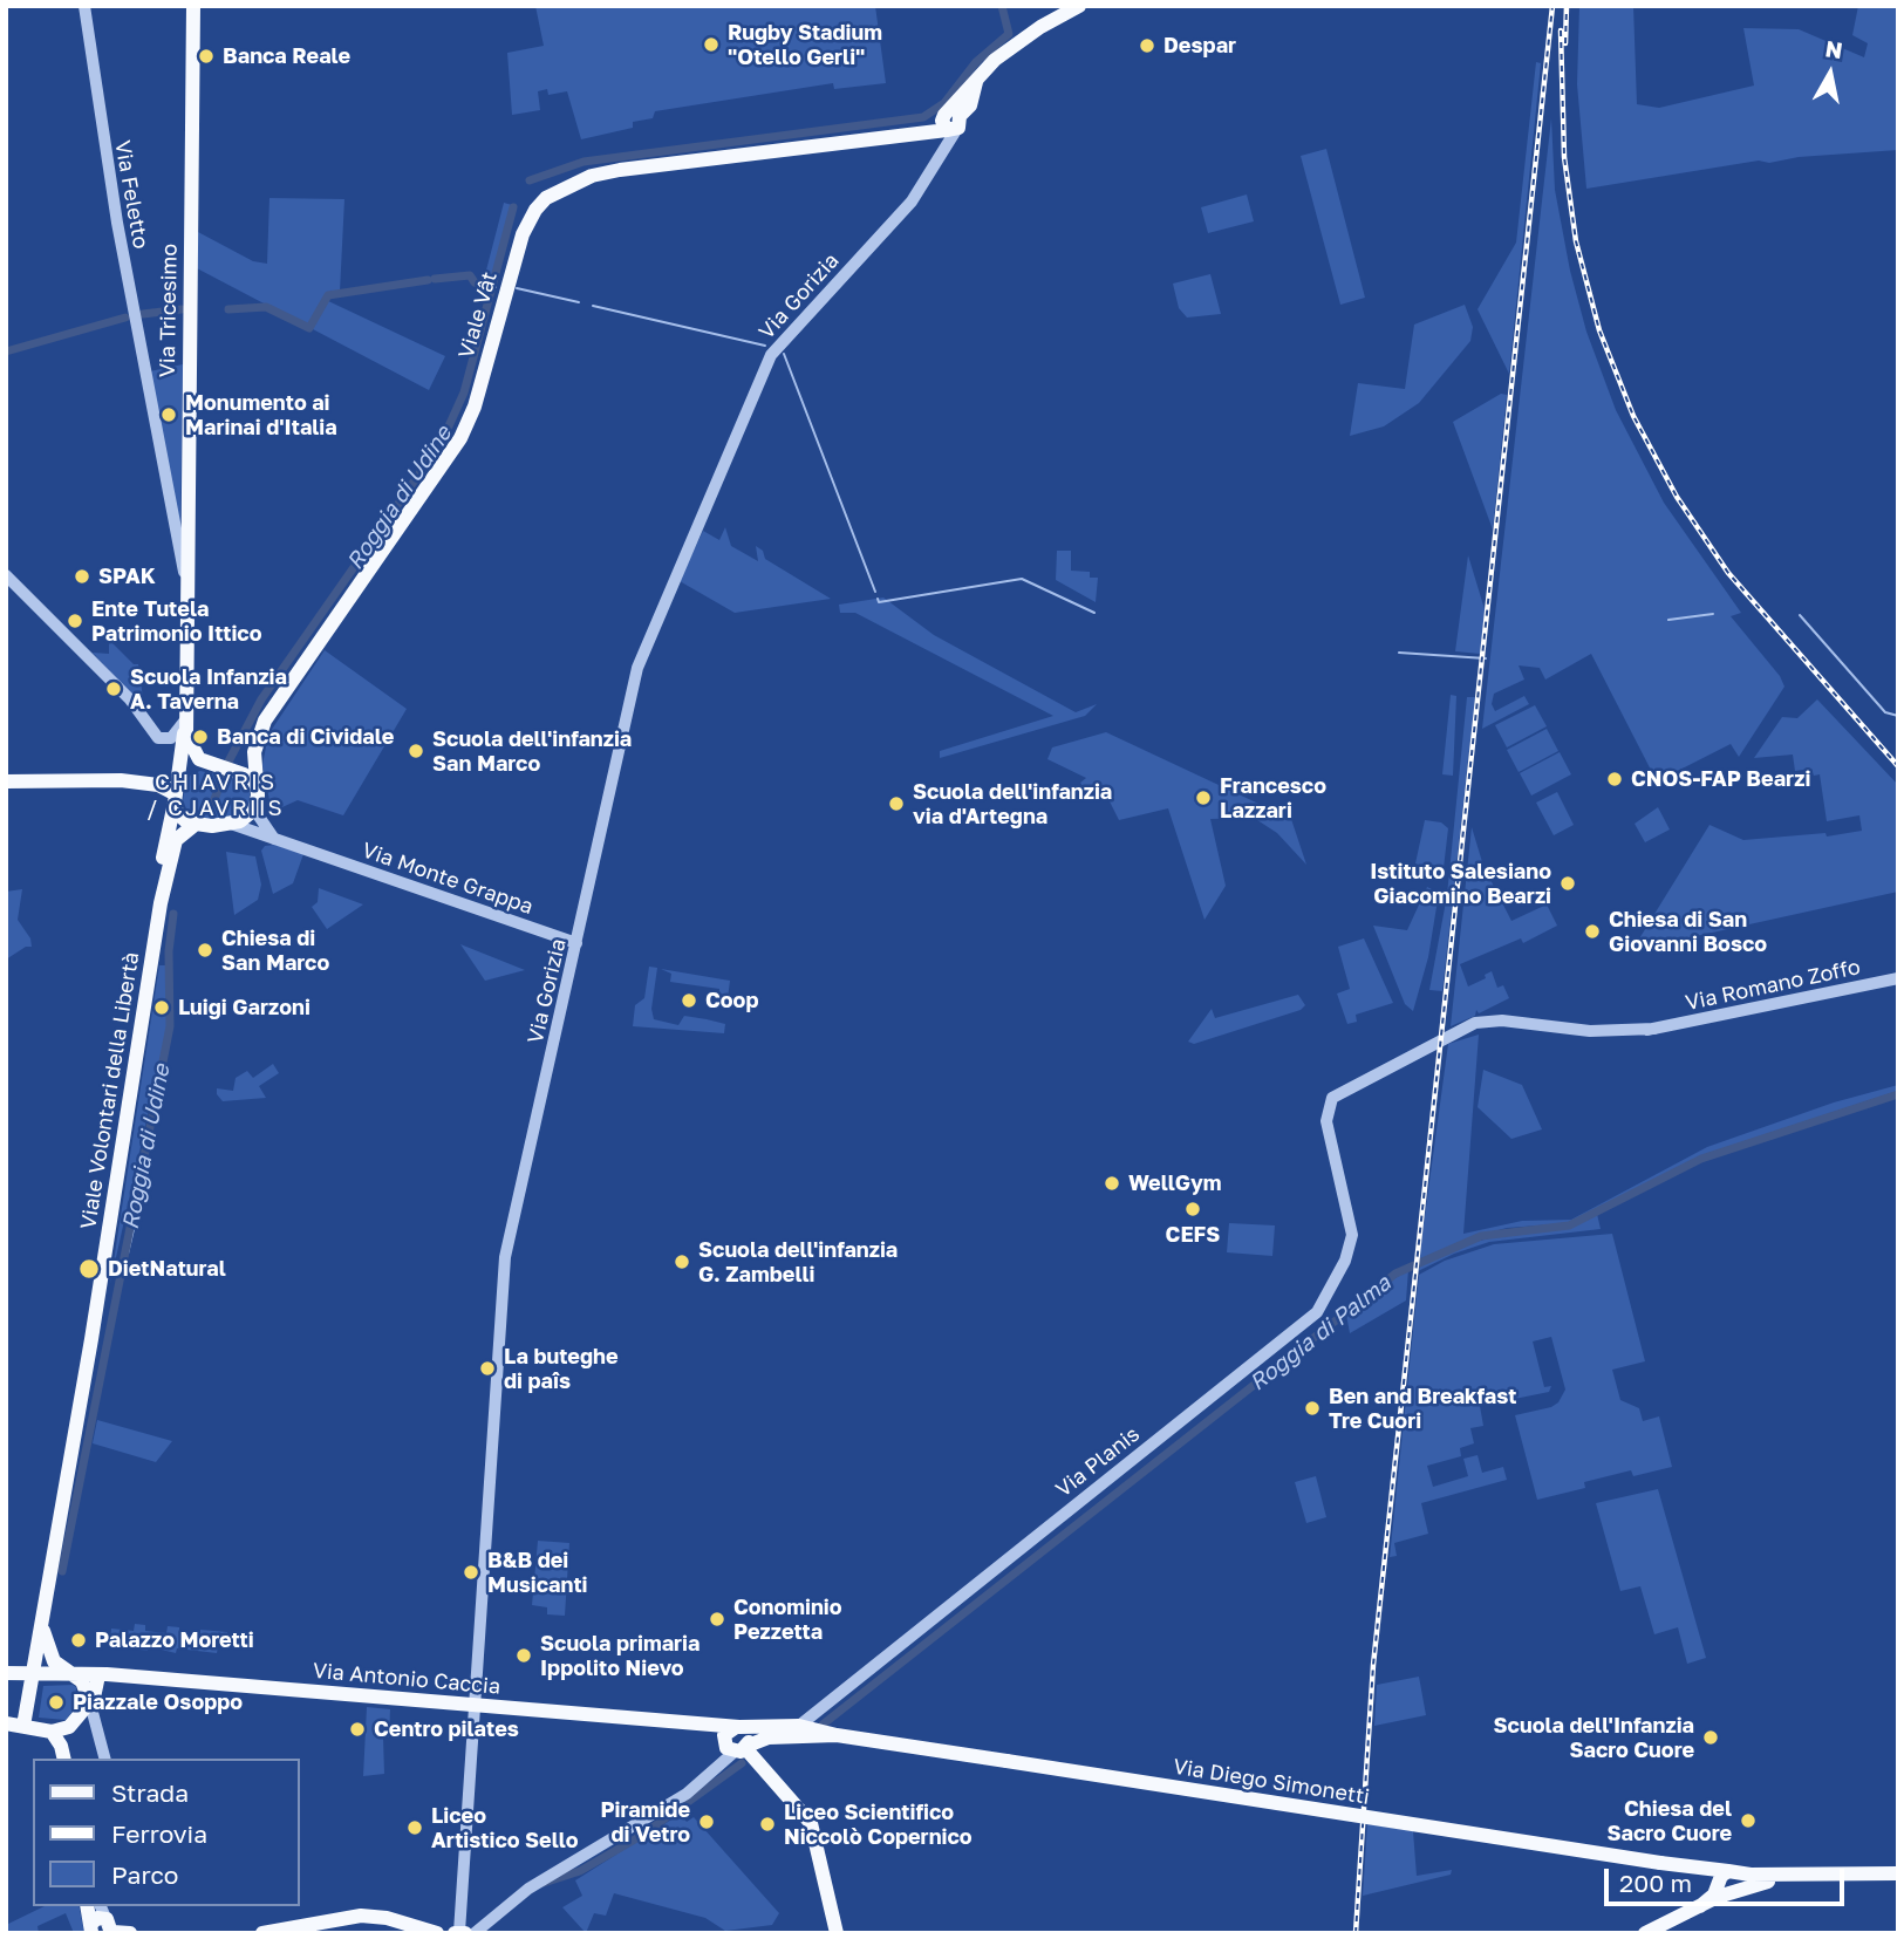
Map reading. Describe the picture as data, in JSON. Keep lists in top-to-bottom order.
{
  "streets": {
    "main road": [
      "Via Tricesimo",
      "Viale Vât",
      "Viale Volontari della Libertà",
      "Via Planis",
      "Via Antonio Caccia",
      "Via Diego Simonetti"
    ],
    "street": [
      "Via Feletto",
      "Via Gorizia",
      "Via Monte Grappa",
      "Via Romano Zoffo"
    ]
  },
  "crossings": [
    ["Via Feletto", "Via Tricesimo"],
    ["Via Gorizia", "Viale Vât"],
    ["Via Gorizia", "Via Monte Grappa"],
    ["Via Gorizia", "Via Antonio Caccia"],
    ["Via Tricesimo", "Viale Vât"],
    ["Via Tricesimo", "Via Monte Grappa"],
    ["Viale Vât", "Via Monte Grappa"],
    ["Via Romano Zoffo", "Via Planis"],
    ["Via Planis", "Via Antonio Caccia"],
    ["Via Planis", "Via Diego Simonetti"],
    ["Via Antonio Caccia", "Via Diego Simonetti"]
  ],
  "districts": ["CHIAVRIS / CJAVRIIS"],
  "water": ["Roggia di Udine", "Roggia di Palma"],
  "places": [
    "Rugby Stadium \"Otello Gerli\"",
    "Despar",
    "Banca Reale",
    "Monumento ai Marinai d'Italia",
    "SPAK",
    "Ente Tutela Patrimonio Ittico",
    "Scuola Infanzia A. Taverna",
    "Banca di Cividale",
    "Scuola dell'infanzia San Marco",
    "CNOS-FAP Bearzi",
    "Francesco Lazzari",
    "Scuola dell'infanzia via d'Artegna",
    "Istituto Salesiano Giacomino Bearzi",
    "Chiesa di San Giovanni Bosco",
    "Chiesa di San Marco",
    "Coop",
    "Luigi Garzoni",
    "WellGym",
    "CEFS",
    "Scuola dell'infanzia G. Zambelli",
    "DietNatural",
    "La buteghe di paîs",
    "Ben and Breakfast Tre Cuori",
    "B&B dei Musicanti",
    "Conominio Pezzetta",
    "Palazzo Moretti",
    "Scuola primaria Ippolito Nievo",
    "Piazzale Osoppo",
    "Centro pilates",
    "Scuola dell'Infanzia Sacro Cuore",
    "Chiesa del Sacro Cuore",
    "Piramide di Vetro",
    "Liceo Scientifico Niccolò Copernico",
    "Liceo Artistico Sello"
  ],
  "legend": ["Strada", "Ferrovia", "Parco"],
  "scale_bar": "200 m",
  "north": "top"
}
